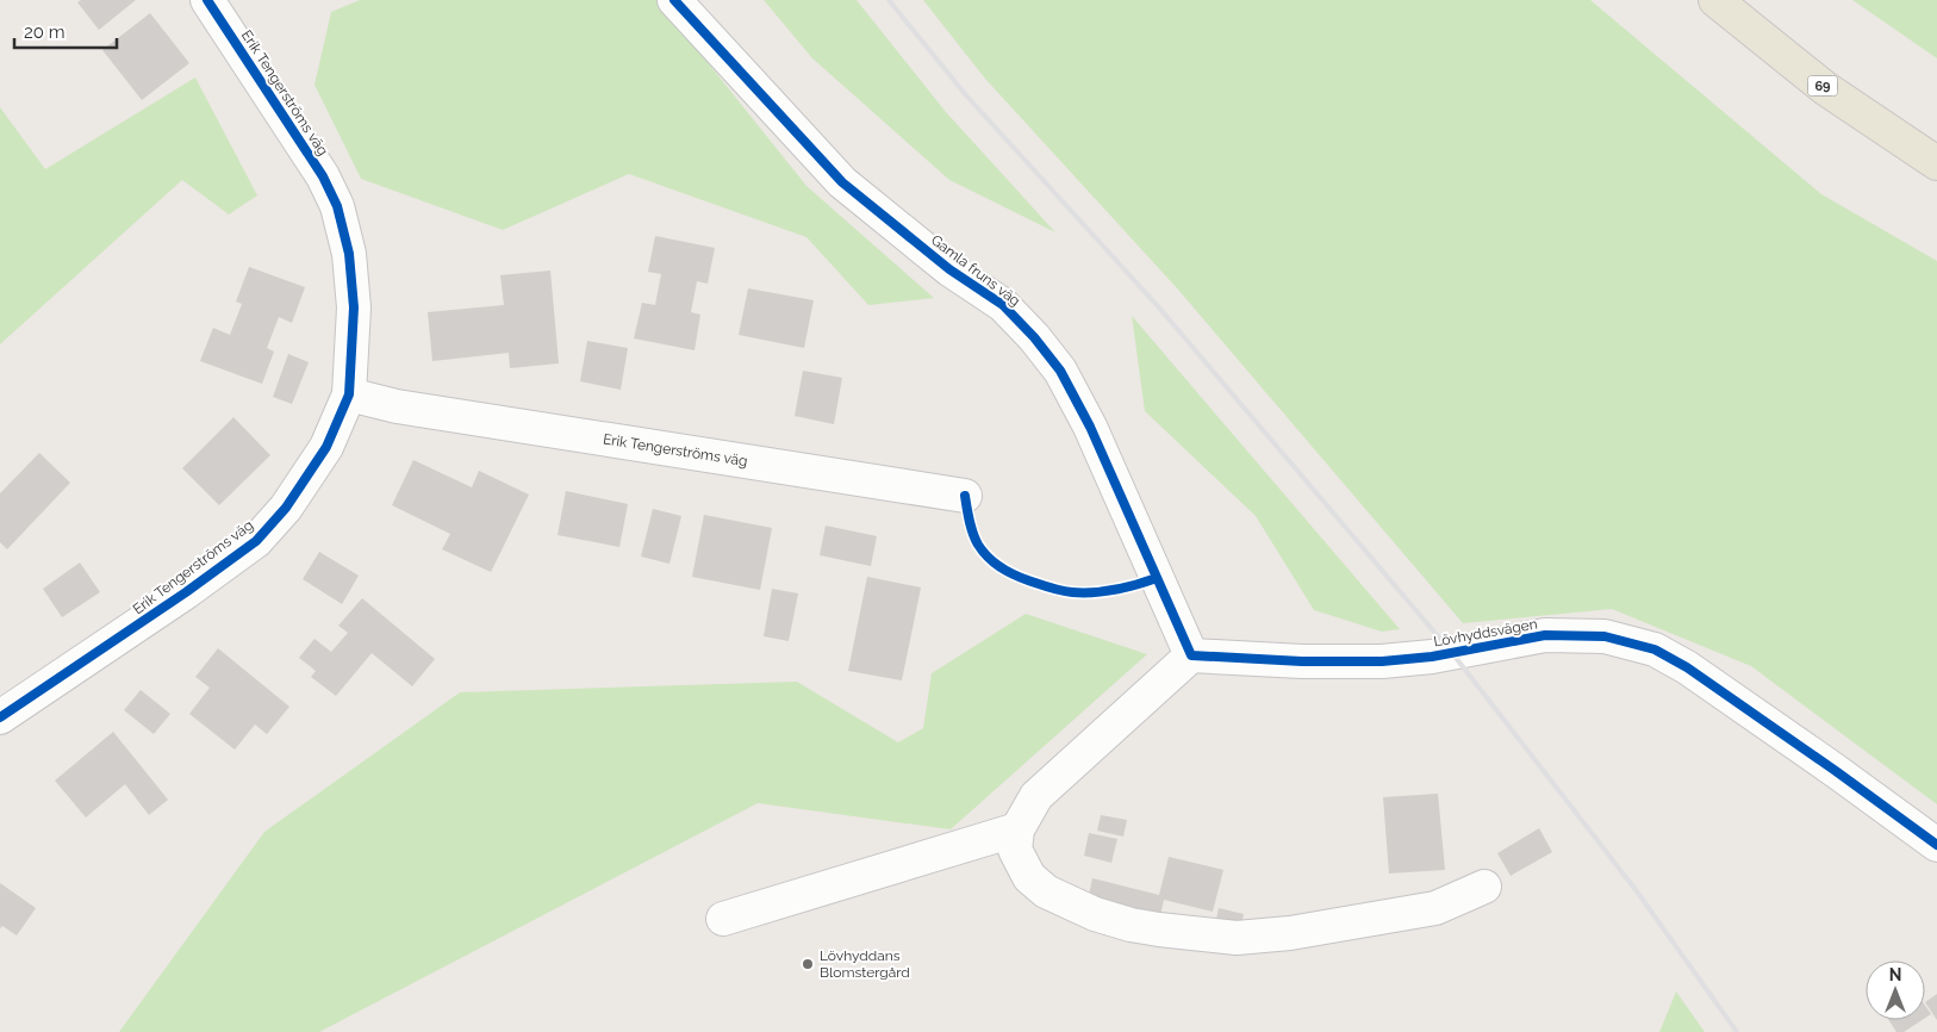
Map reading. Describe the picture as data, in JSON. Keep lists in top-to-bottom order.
{
  "streets": {
    "main road": ["69"],
    "street": ["Erik Tengerströms väg", "Gamla fruns väg", "Lövhyddsvägen"]
  },
  "crossings": [
    ["Gamla fruns väg", "Lövhyddsvägen"]
  ],
  "places": ["Lövhyddans Blomstergård"],
  "scale_bar": "20 m",
  "north": "top"
}
